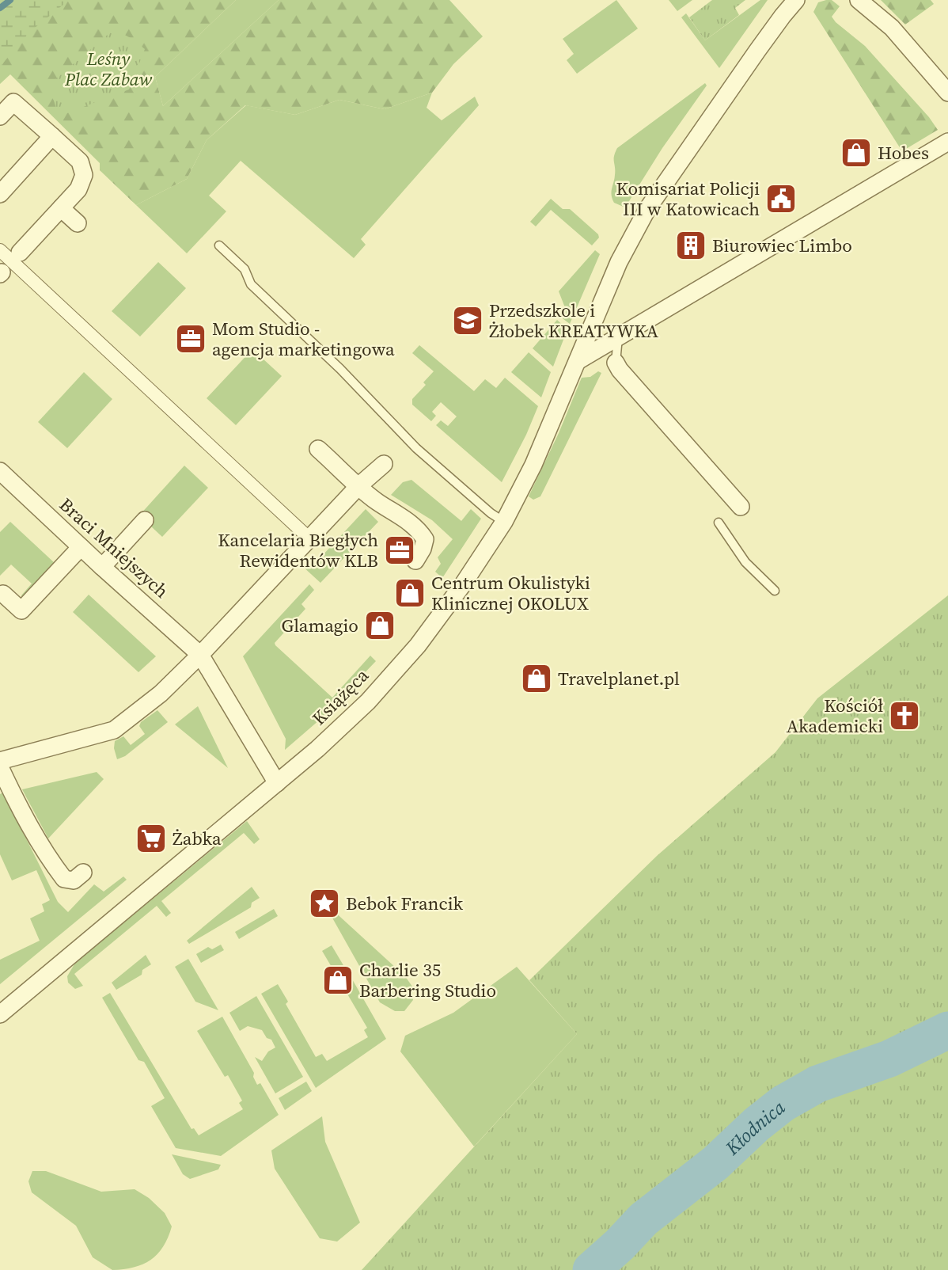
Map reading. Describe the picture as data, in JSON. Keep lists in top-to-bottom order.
{
  "streets": {
    "street": ["Braci Mniejszych", "Książęca"]
  },
  "crossings": [
    ["Braci Mniejszych", "Książęca"]
  ],
  "water": ["Kłodnica"],
  "parks": ["Leśny Plac Zabaw"],
  "places": {
    "shop": [
      "Hobes",
      "Centrum Okulistyki Klinicznej OKOLUX",
      "Glamagio",
      "Travelplanet.pl",
      "Charlie 35 Barbering Studio"
    ],
    "public building": ["Komisariat Policji III w Katowicach"],
    "building": ["Biurowiec Limbo"],
    "school or university": ["Przedszkole i Żłobek KREATYWKA"],
    "office": ["Mom Studio - agencja marketingowa", "Kancelaria Biegłych Rewidentów KLB"],
    "church": ["Kościół Akademicki"],
    "supermarket": ["Żabka"],
    "place": ["Bebok Francik"]
  }
}
